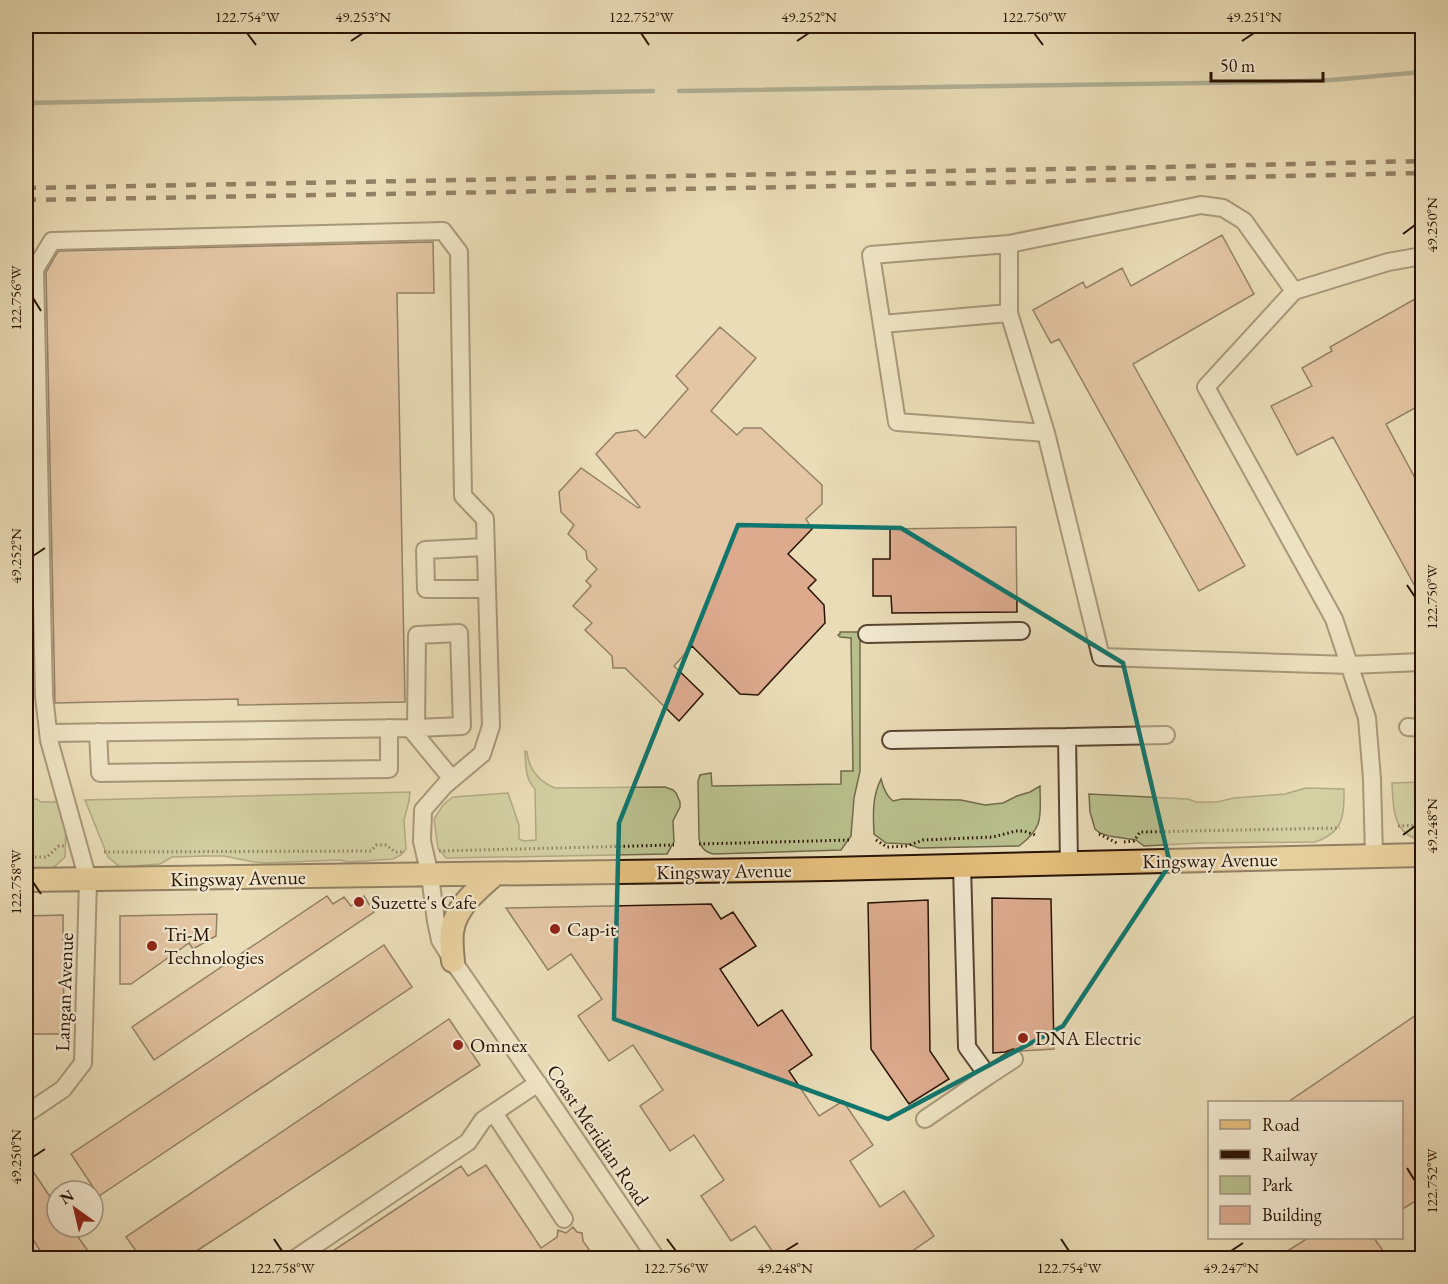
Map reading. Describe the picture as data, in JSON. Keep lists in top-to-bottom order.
{
  "streets": {
    "main road": ["Kingsway Avenue"],
    "street": ["Langan Avenue", "Coast Meridian Road"]
  },
  "crossings": [
    ["Kingsway Avenue", "Langan Avenue"],
    ["Kingsway Avenue", "Coast Meridian Road"],
    ["Langan Avenue", "Coast Meridian Road"]
  ],
  "places": [
    "Suzette's Cafe",
    "Cap-it",
    "Tri-M Technologies",
    "DNA Electric",
    "Omnex"
  ],
  "legend": [
    "Road",
    "Railway",
    "Park",
    "Building"
  ],
  "scale_bar": "50 m",
  "north": "top left",
  "coordinates": [
    "122.754°W",
    "49.253°N",
    "122.752°W",
    "49.252°N",
    "122.750°W",
    "49.251°N",
    "49.250°N",
    "122.756°W",
    "49.248°N",
    "122.758°W",
    "49.247°N"
  ]
}
